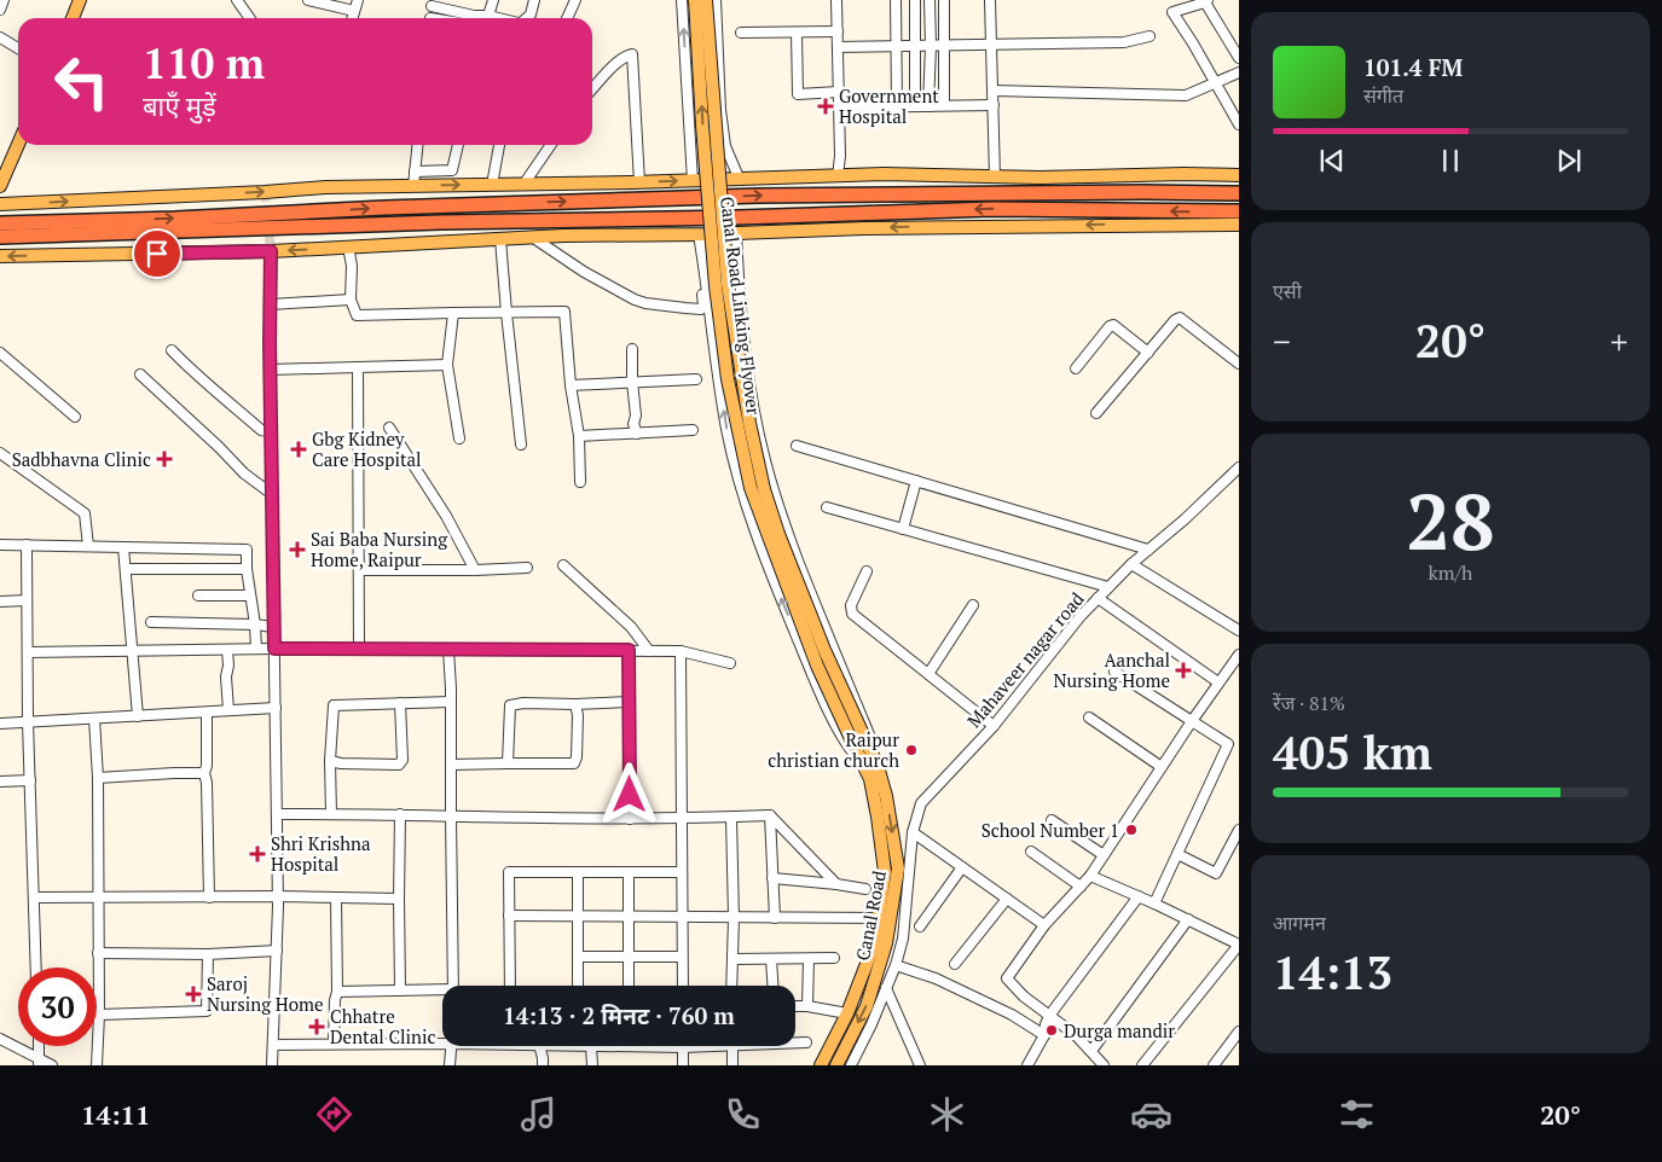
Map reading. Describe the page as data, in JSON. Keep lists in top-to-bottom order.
{
  "streets": {
    "main road": ["Canal Road Linking Flyover", "Canal Road"],
    "street": ["Mahaveer nagar road"]
  },
  "crossings": [
    ["Canal Road Linking Flyover", "Canal Road"]
  ],
  "places": {
    "health": [
      "Government Hospital",
      "Gbg Kidney Care Hospital",
      "Sadbhavna Clinic",
      "Sai Baba Nursing Home, Raipur",
      "Aanchal Nursing Home",
      "Shri Krishna Hospital",
      "Saroj Nursing Home",
      "Chhatre Dental Clinic"
    ],
    "other": ["Raipur christian church", "School Number 1", "Durga mandir"]
  },
  "page": {
    "turn": ["110 m", "बाएँ मुड़ें"],
    "song": ["101.4 FM", "संगीत"],
    "tile": [
      "एसी",
      ["28", "km/h"],
      ["रेंज · 81%", "405 km"],
      ["आगमन", "14:13"]
    ],
    "heat": ["−", "20°", "+"],
    "limit": "30",
    "trip": "14:13 · 2 मिनट · 760 m",
    "tabs": ["14:11", "20°"]
  }
}
